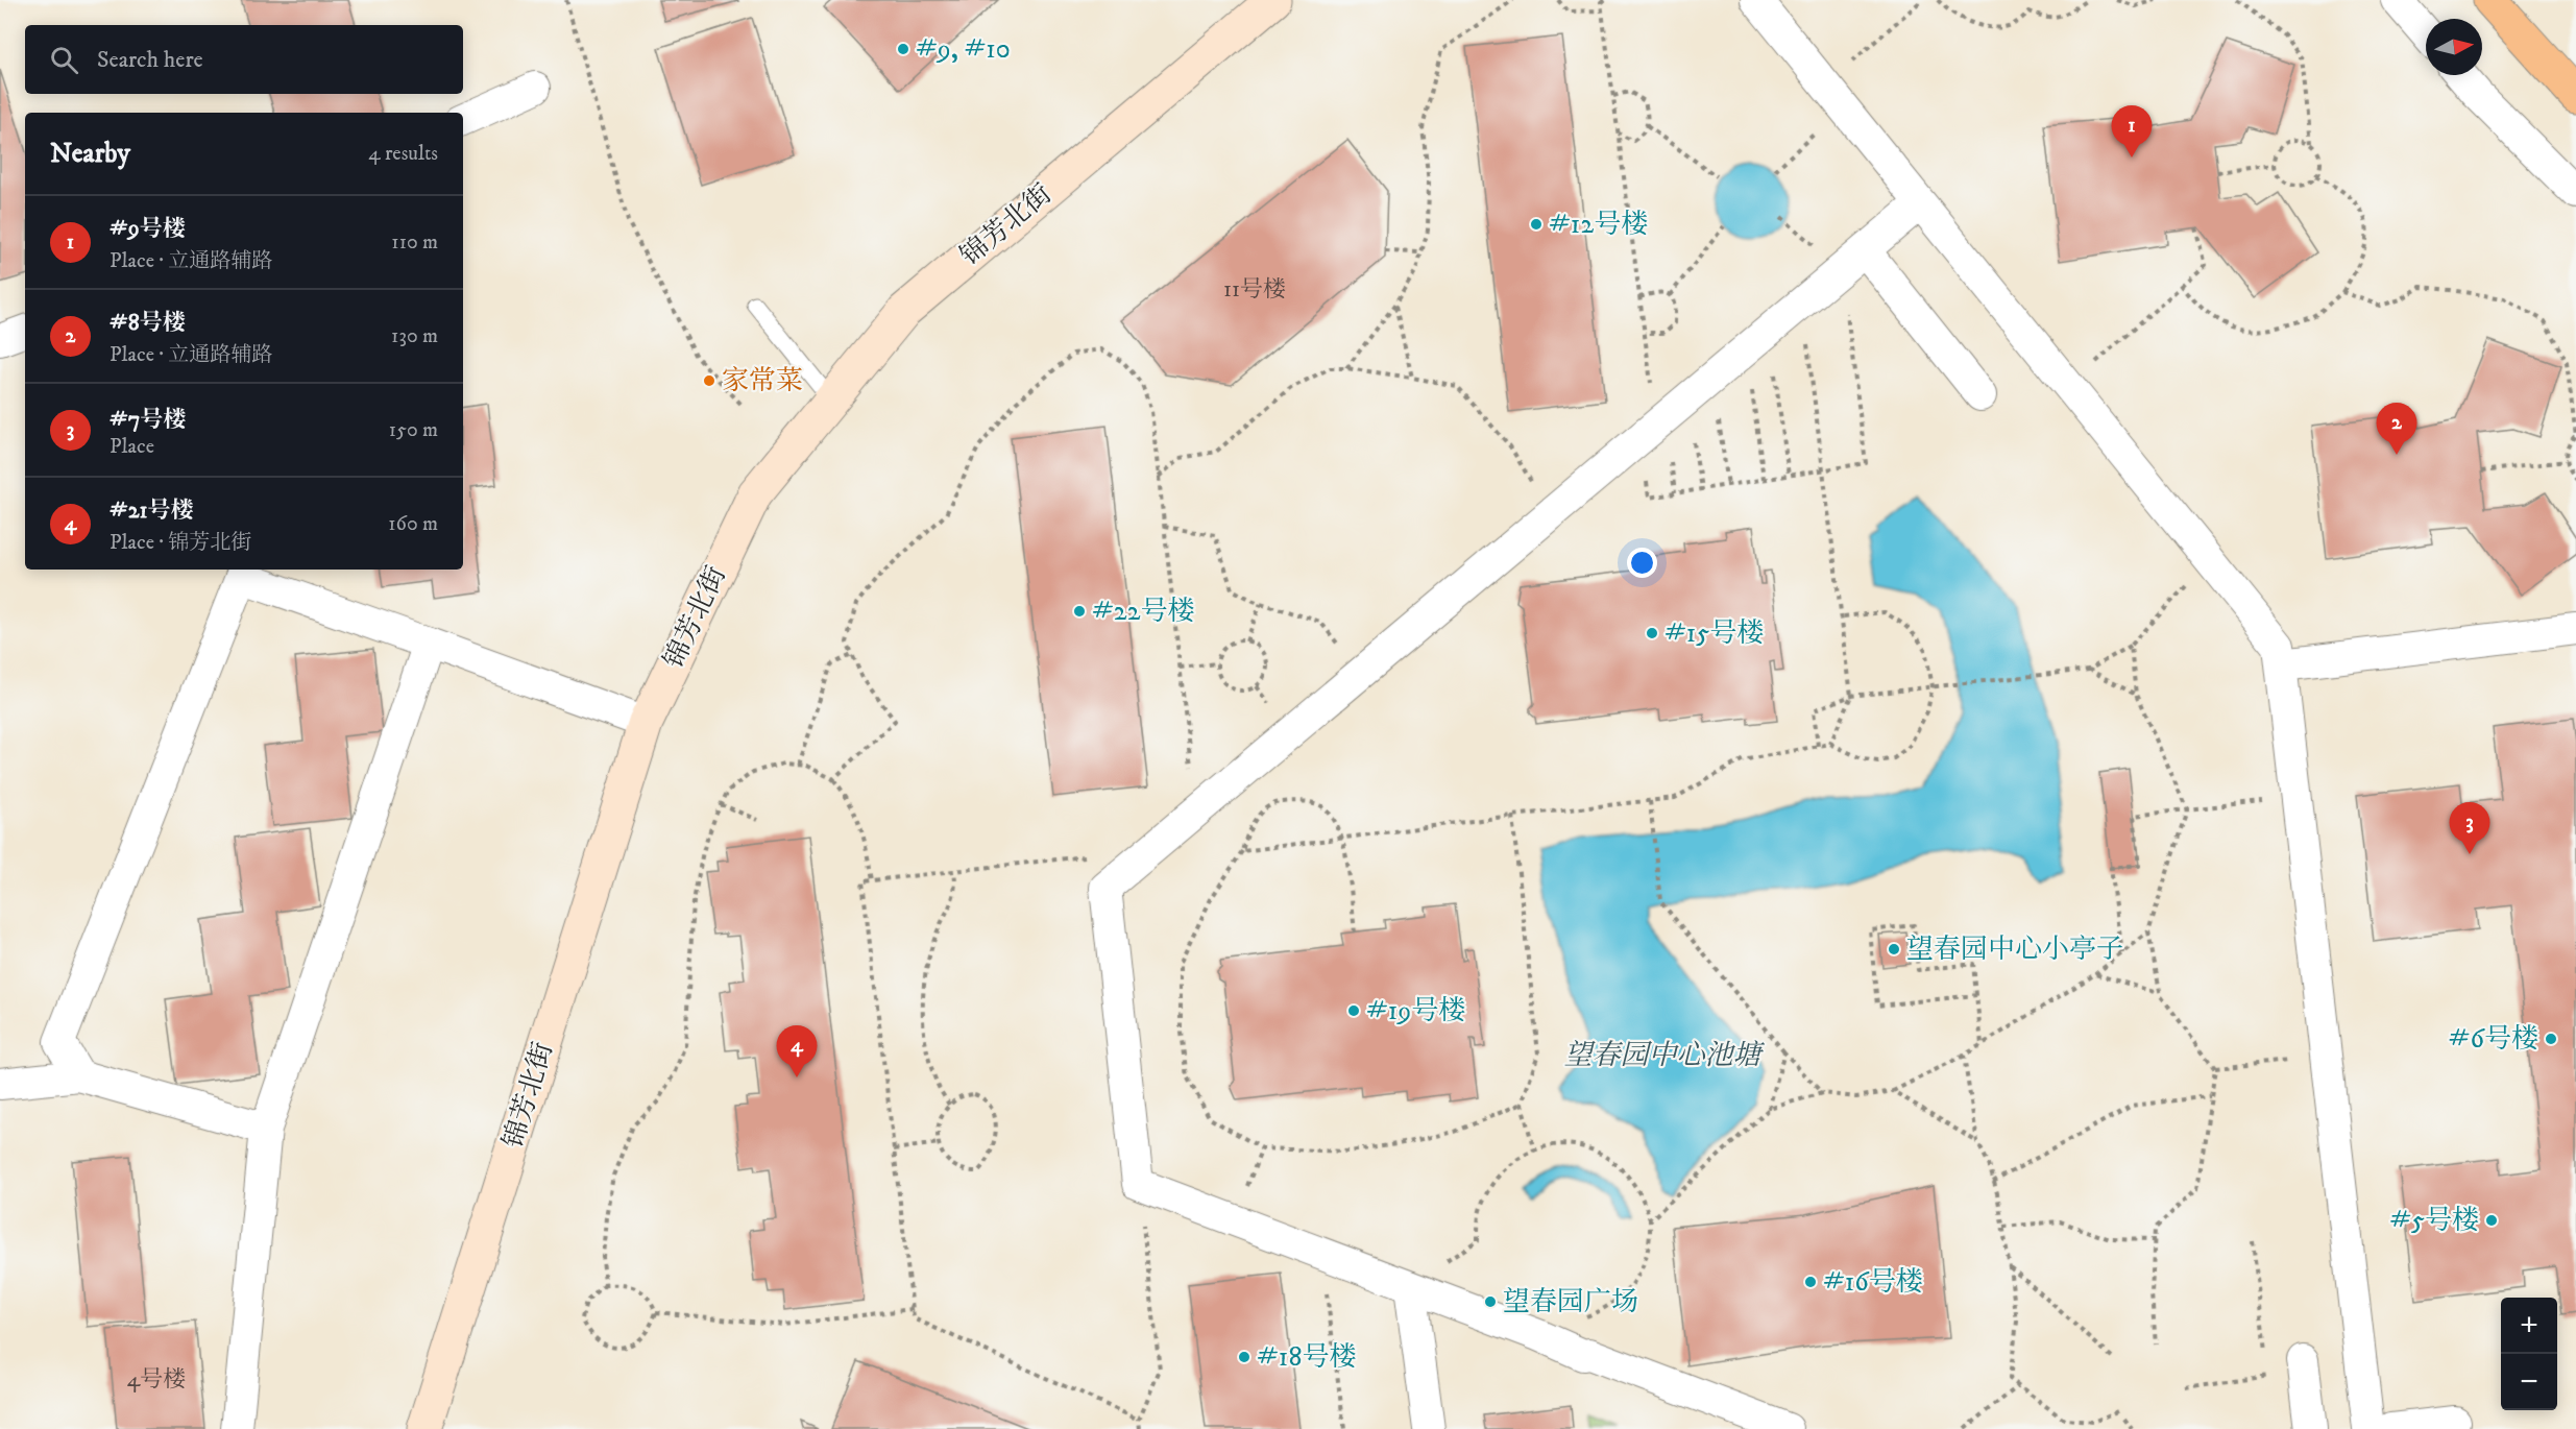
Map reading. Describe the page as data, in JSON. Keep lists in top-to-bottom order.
{
  "streets": {
    "street": ["锦芳北街"]
  },
  "water": ["望春园中心池塘"],
  "places": [
    "#9, #10",
    "#12号楼",
    "家常菜",
    "#22号楼",
    "#15号楼",
    "望春园中心小亭子",
    "#19号楼",
    "#6号楼",
    "#5号楼",
    "#16号楼",
    "望春园广场",
    "#18号楼"
  ],
  "house_numbers": ["11号楼", "4号楼"],
  "north": "right",
  "page": {
    "search": "Search here",
    "pins": [
      "1",
      "2",
      "3",
      "4"
    ],
    "heading": ["Nearby", "4 results"],
    "list": [
      {
        "mark": "1",
        "name": "#9号楼",
        "note": "Place · 立通路辅路",
        "value": "110 m"
      },
      {
        "mark": "2",
        "name": "#8号楼",
        "note": "Place · 立通路辅路",
        "value": "130 m"
      },
      {
        "mark": "3",
        "name": "#7号楼",
        "note": "Place",
        "value": "150 m"
      },
      {
        "mark": "4",
        "name": "#21号楼",
        "note": "Place · 锦芳北街",
        "value": "160 m"
      }
    ],
    "map_buttons": ["+", "−"]
  }
}
